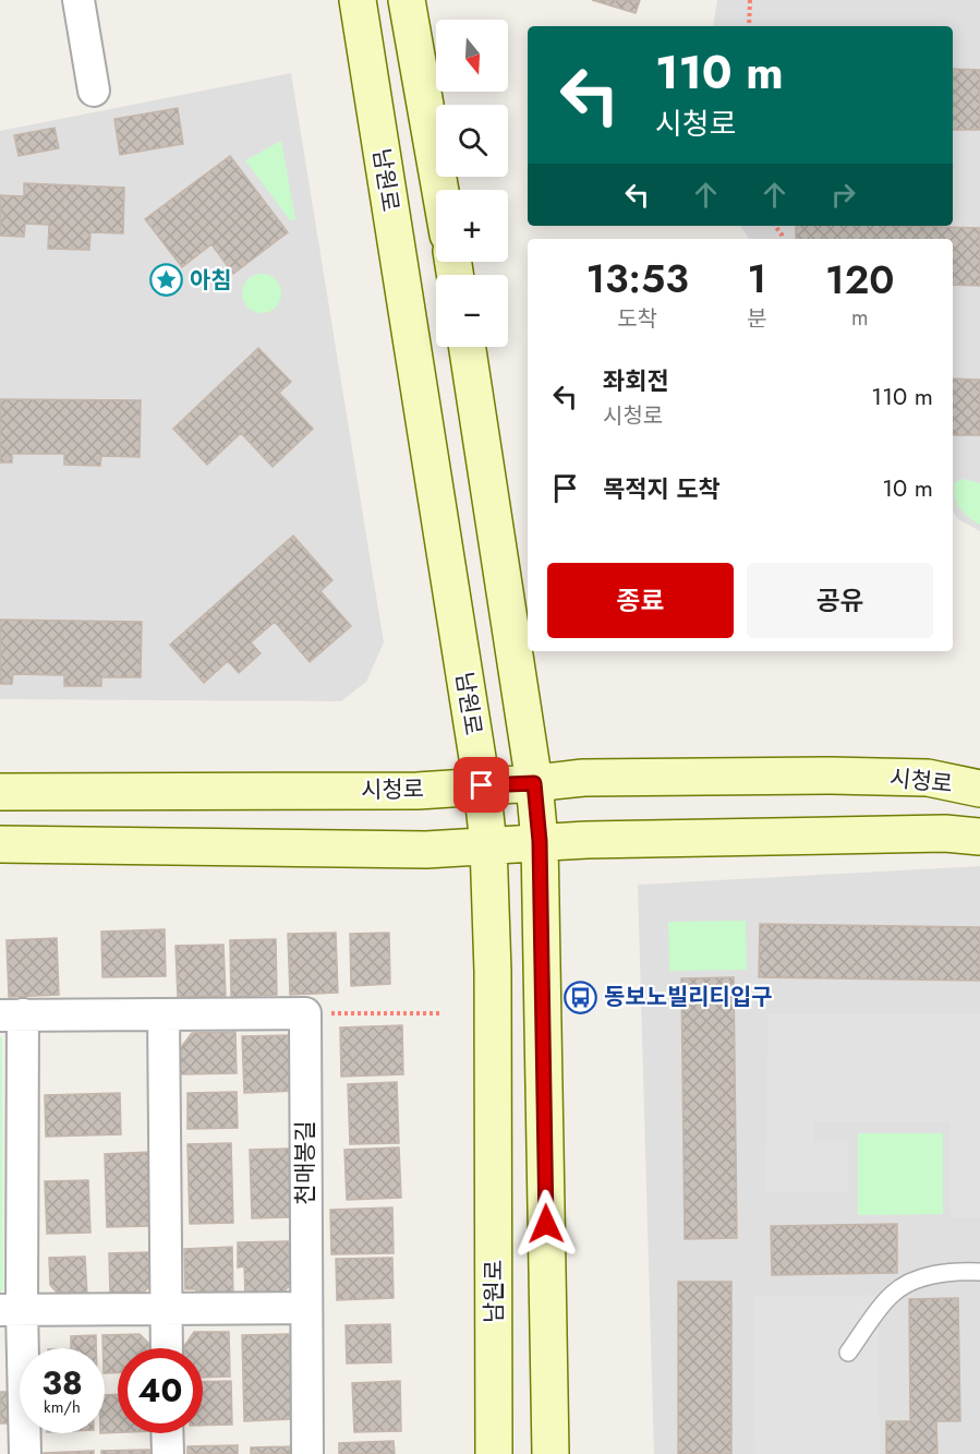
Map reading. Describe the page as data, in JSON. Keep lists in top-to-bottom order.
{
  "streets": {
    "street": ["남원로", "시청로", "천매봉길"]
  },
  "crossings": [
    ["남원로", "시청로"]
  ],
  "places": {
    "place": ["아침"],
    "bus stop": ["동보노빌리티입구"]
  },
  "north": "bottom",
  "page": {
    "map_buttons": ["+", "−"],
    "turn": ["110 m", "시청로"],
    "eta": [
      "13:53",
      "도착",
      "1",
      "분",
      "120",
      "m"
    ],
    "list": [
      {
        "name": "좌회전",
        "note": "시청로",
        "value": "110 m"
      },
      {
        "name": "목적지 도착",
        "value": "10 m"
      }
    ],
    "buttons": ["종료", "공유"],
    "speed": "38 km/h",
    "limit": "40"
  }
}
